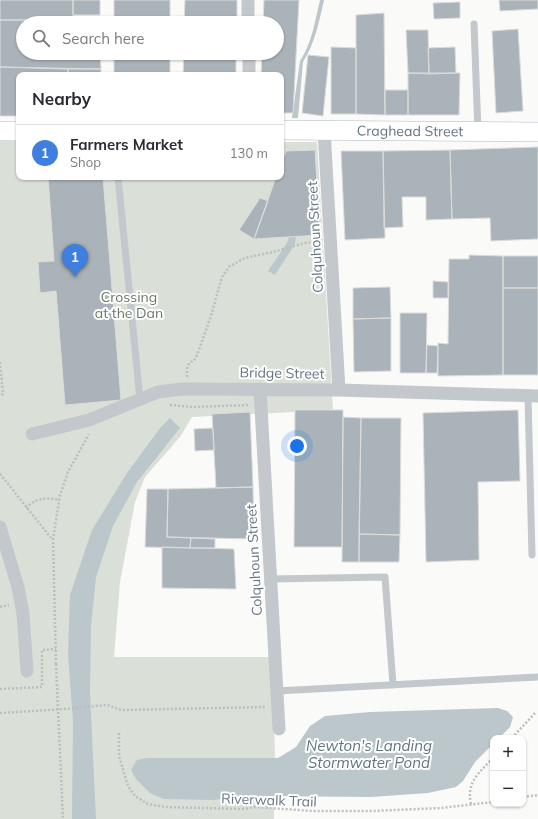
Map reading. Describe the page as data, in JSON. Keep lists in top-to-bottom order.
{
  "streets": {
    "main road": ["Craghead Street"],
    "street": ["Colquhoun Street", "Bridge Street"],
    "path": ["Riverwalk Trail"]
  },
  "crossings": [
    ["Craghead Street", "Colquhoun Street"],
    ["Colquhoun Street", "Bridge Street"]
  ],
  "water": ["Newton's Landing Stormwater Pond"],
  "parks": ["Crossing at the Dan"],
  "page": {
    "search": "Search here",
    "heading": "Nearby",
    "list": [
      {
        "mark": "1",
        "name": "Farmers Market",
        "note": "Shop",
        "value": "130 m"
      }
    ],
    "pins": "1",
    "map_buttons": ["+", "−"]
  }
}
